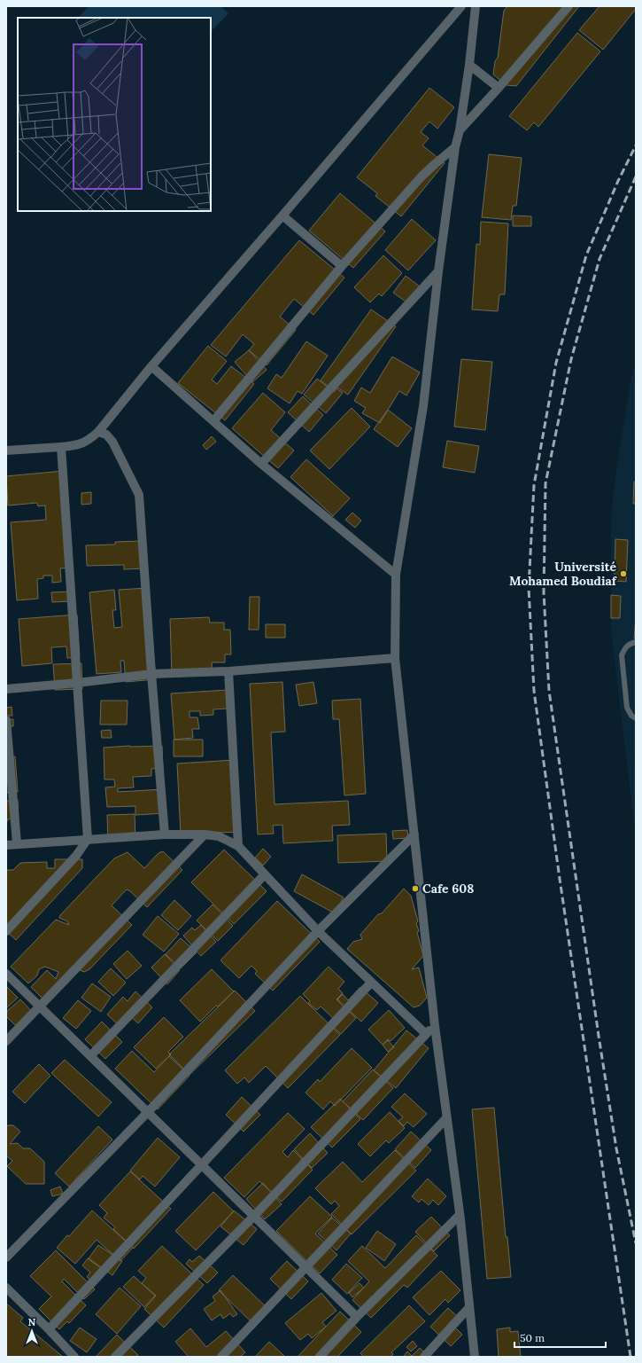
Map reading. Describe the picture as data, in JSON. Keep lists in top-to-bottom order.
{
  "places": ["Université Mohamed Boudiaf", "Cafe 608"],
  "scale_bar": "50 m",
  "north": "top"
}
